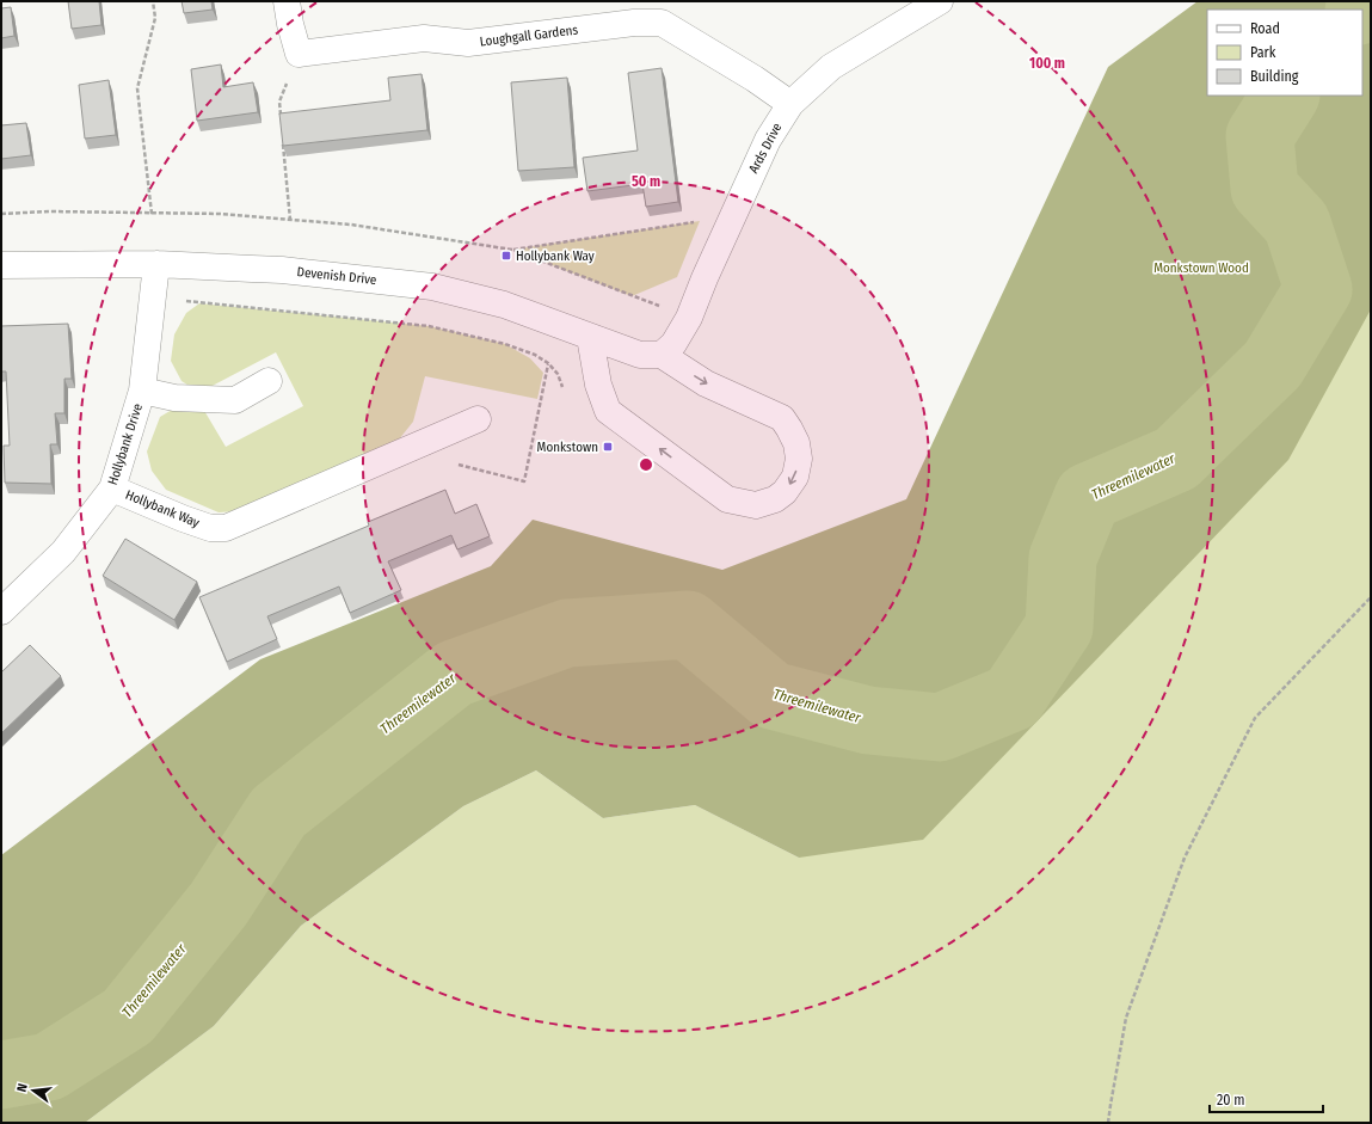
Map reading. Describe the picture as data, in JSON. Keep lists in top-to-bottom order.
{
  "streets": {
    "street": [
      "Loughgall Gardens",
      "Ards Drive",
      "Devenish Drive",
      "Hollybank Drive",
      "Hollybank Way"
    ]
  },
  "crossings": [
    ["Loughgall Gardens", "Ards Drive"],
    ["Ards Drive", "Devenish Drive"],
    ["Devenish Drive", "Hollybank Drive"],
    ["Hollybank Drive", "Hollybank Way"]
  ],
  "water": ["Threemilewater"],
  "parks": ["Monkstown Wood"],
  "places": {
    "transit": ["Hollybank Way", "Monkstown"]
  },
  "legend": ["Road", "Park", "Building"],
  "scale_bar": "20 m",
  "north": "left",
  "rings": ["100 m", "50 m"]
}
